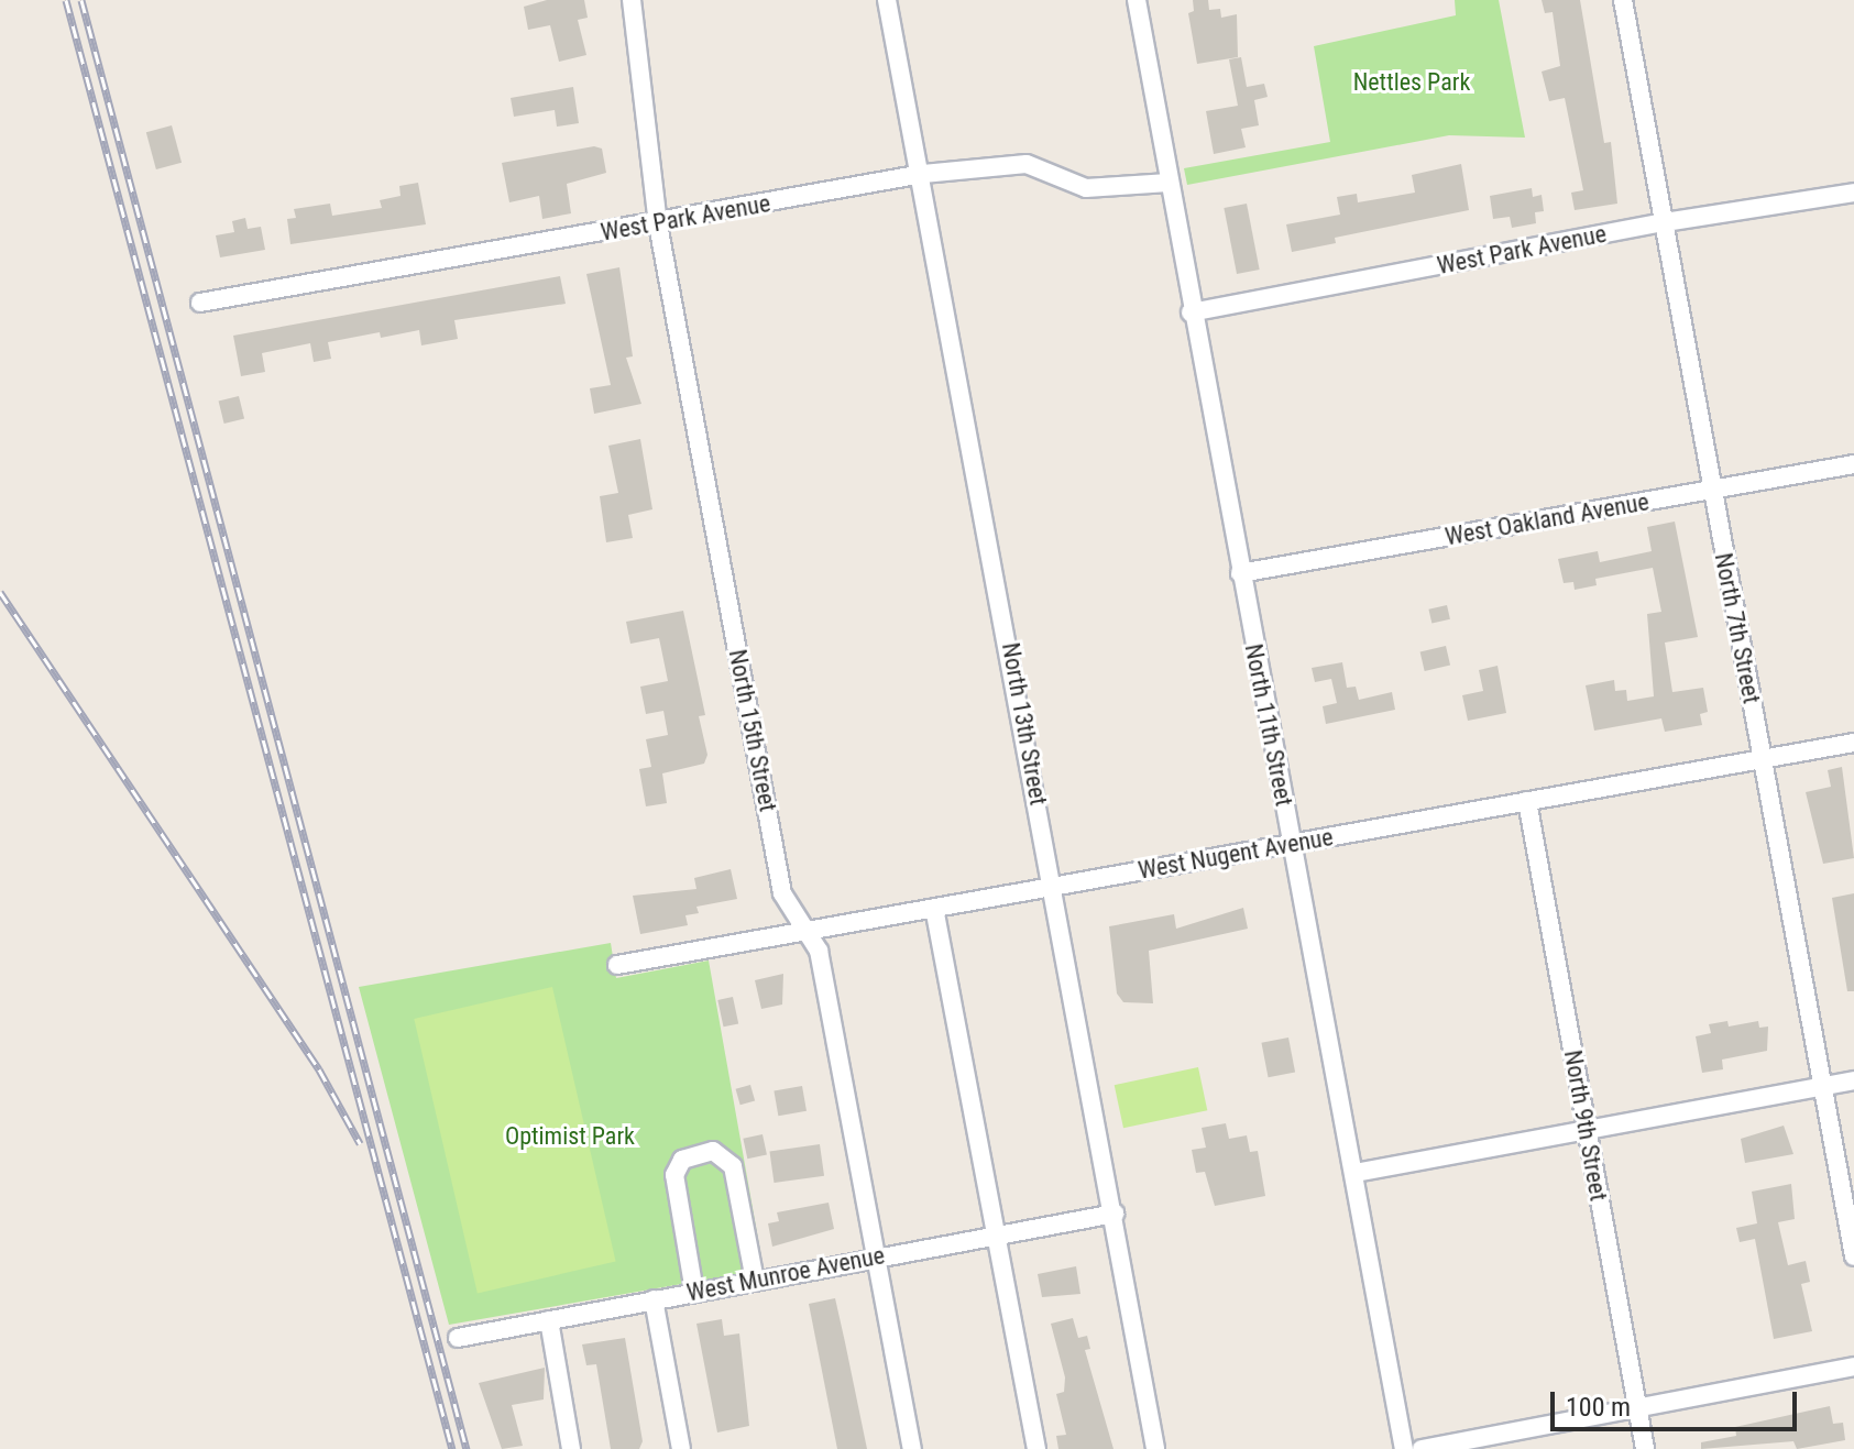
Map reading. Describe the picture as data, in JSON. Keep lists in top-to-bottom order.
{
  "streets": {
    "street": [
      "West Park Avenue",
      "West Oakland Avenue",
      "North 7th Street",
      "North 13th Street",
      "North 11th Street",
      "North 15th Street",
      "West Nugent Avenue",
      "North 9th Street",
      "West Munroe Avenue"
    ]
  },
  "crossings": [
    ["West Park Avenue", "North 7th Street"],
    ["West Park Avenue", "North 13th Street"],
    ["West Park Avenue", "North 11th Street"],
    ["West Park Avenue", "North 15th Street"],
    ["West Oakland Avenue", "North 7th Street"],
    ["West Oakland Avenue", "North 11th Street"],
    ["North 7th Street", "West Nugent Avenue"],
    ["North 13th Street", "West Nugent Avenue"],
    ["North 13th Street", "West Munroe Avenue"],
    ["North 11th Street", "West Nugent Avenue"],
    ["North 15th Street", "West Nugent Avenue"],
    ["North 15th Street", "West Munroe Avenue"],
    ["West Nugent Avenue", "North 9th Street"]
  ],
  "parks": ["Nettles Park", "Optimist Park"],
  "scale_bar": "100 m"
}
